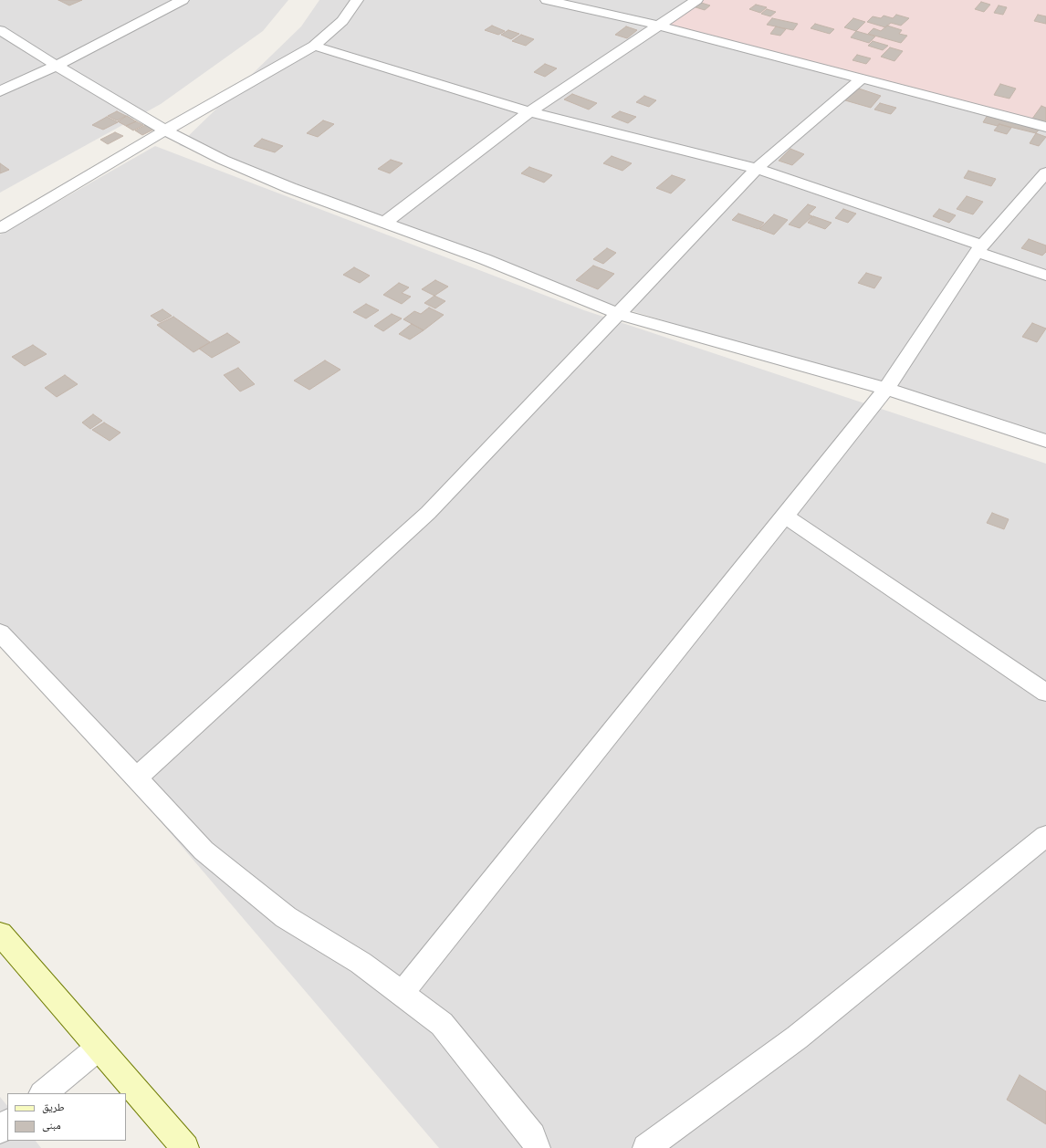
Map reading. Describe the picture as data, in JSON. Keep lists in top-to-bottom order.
{
  "legend": ["طريق", "مبنى"]
}
